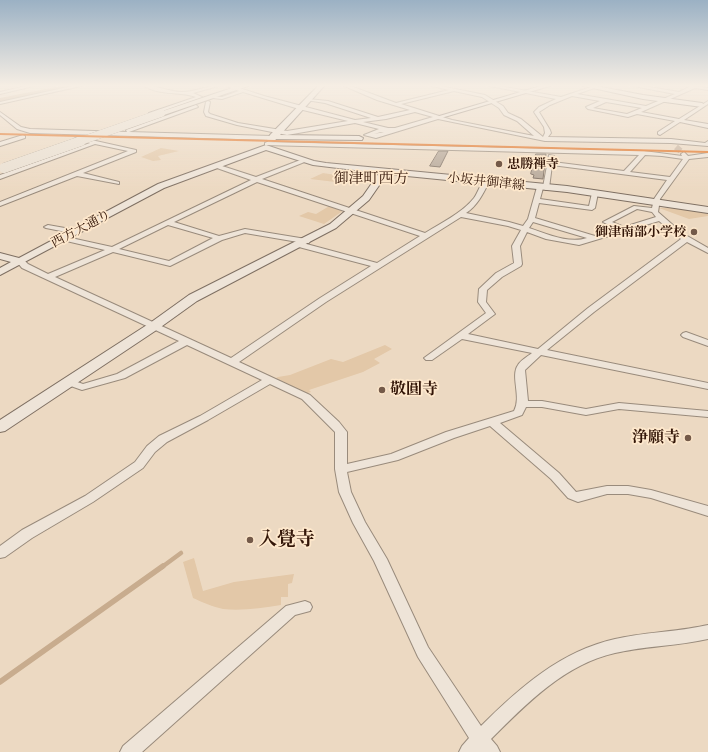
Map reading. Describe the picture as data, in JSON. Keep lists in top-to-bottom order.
{
  "streets": {
    "street": ["小坂井御津線", "西方大通り"]
  },
  "crossings": [
    ["小坂井御津線", "西方大通り"]
  ],
  "districts": ["御津町西方"],
  "places": [
    "忠勝禅寺",
    "御津南部小学校",
    "敬圓寺",
    "浄願寺",
    "入覺寺"
  ]
}
